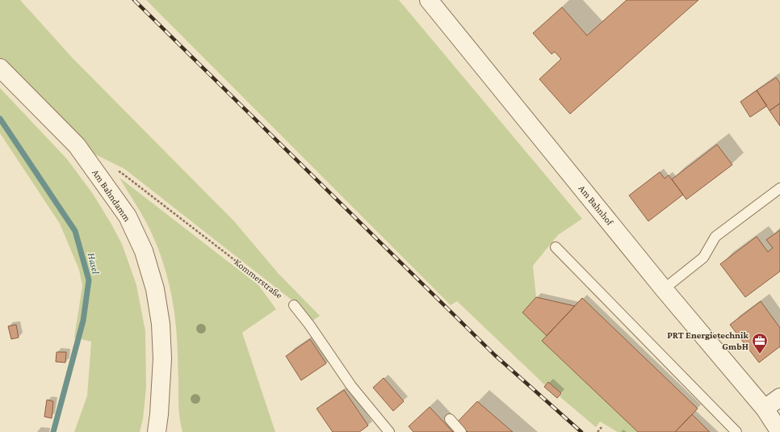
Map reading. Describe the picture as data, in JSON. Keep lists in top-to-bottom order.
{
  "streets": {
    "street": ["Am Bahndamm", "Am Bahnhof"],
    "path": ["Kommerstraße"]
  },
  "crossings": [
    ["Am Bahndamm", "Kommerstraße"]
  ],
  "water": ["Hasel"],
  "places": {
    "office": ["PRT Energietechnik GmbH"]
  }
}
